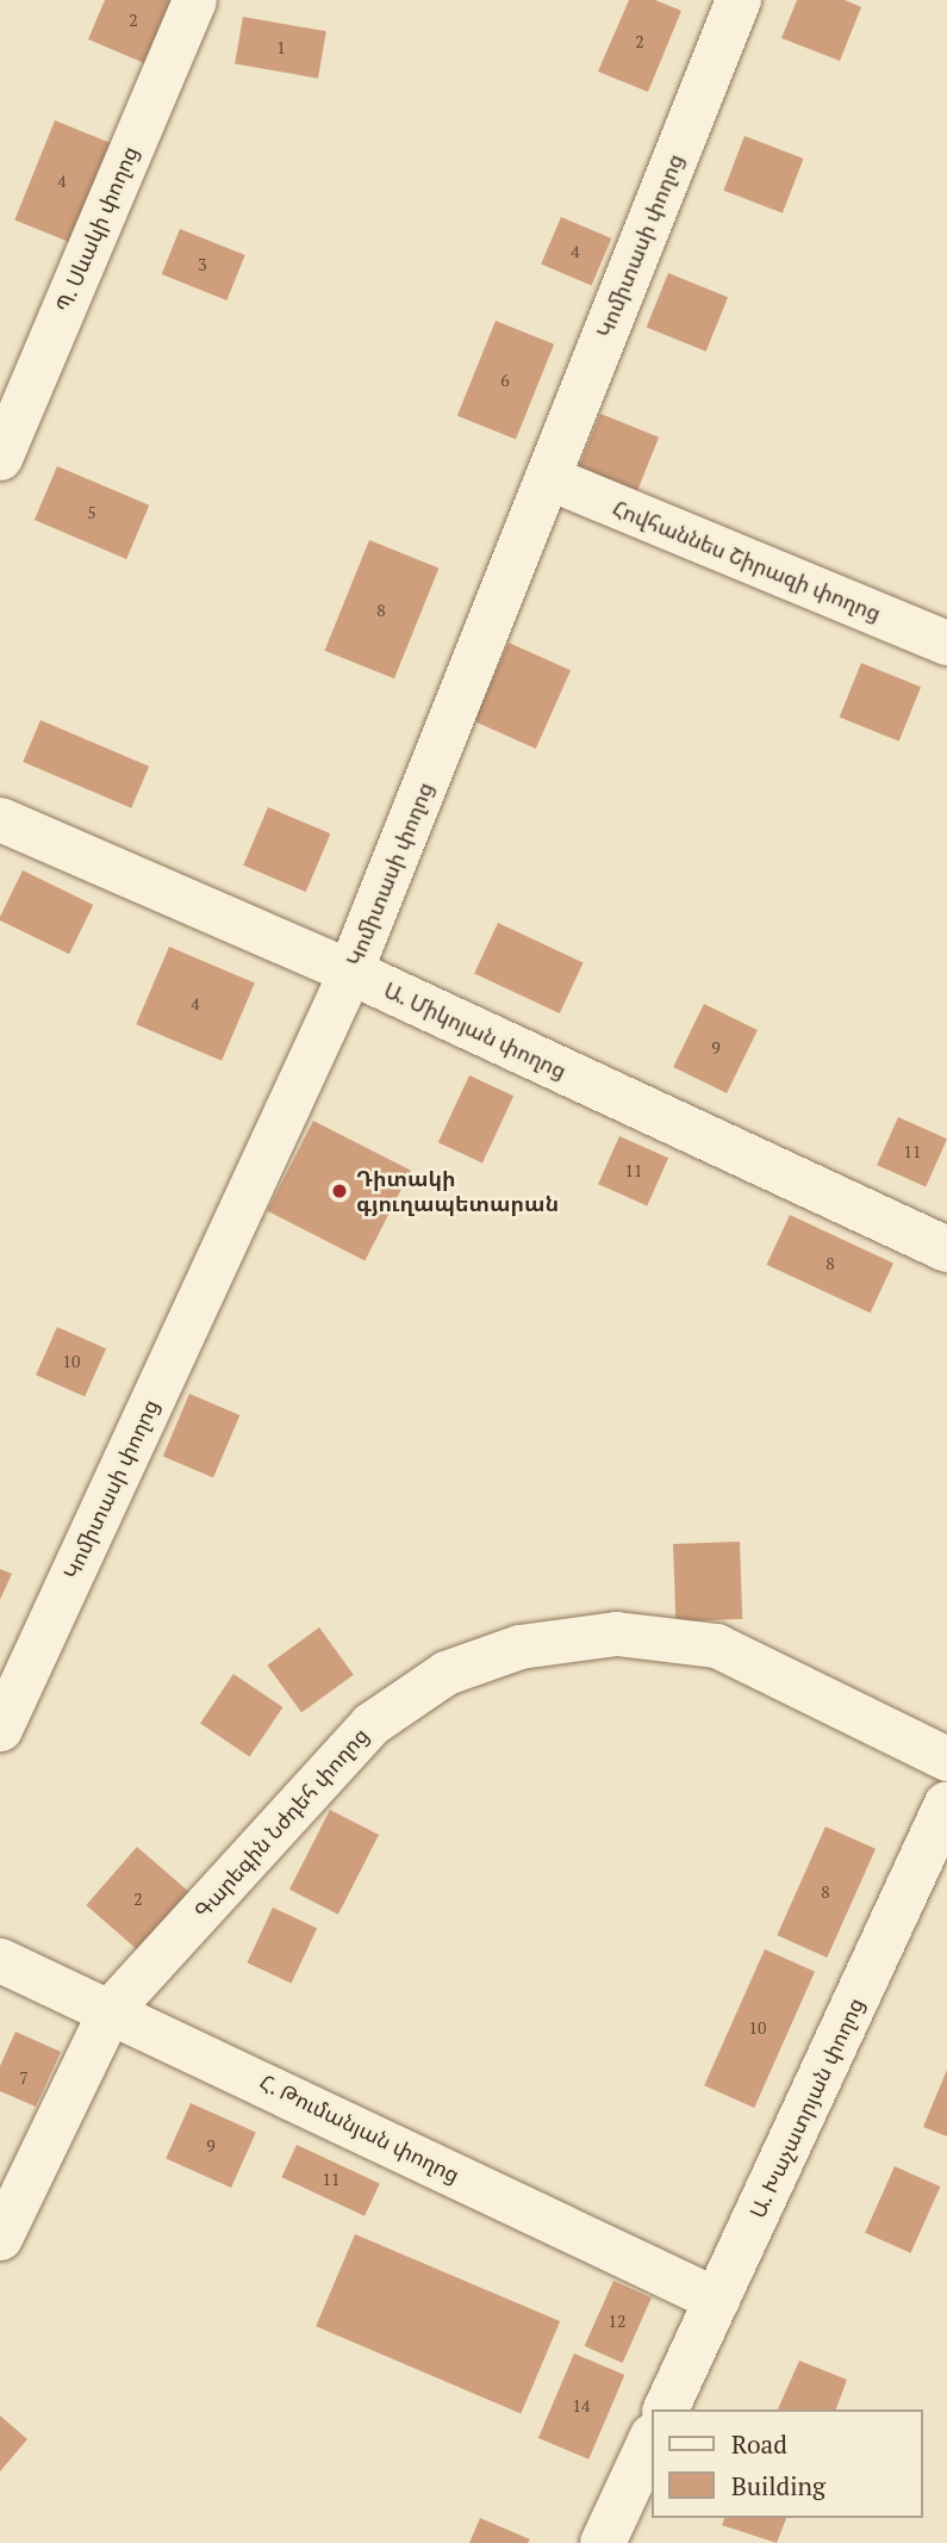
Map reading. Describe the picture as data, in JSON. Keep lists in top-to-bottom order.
{
  "streets": {
    "main road": ["Կոմիտասի փողոց", "Ա. Միկոյան փողոց", "Ա. Խաչատրյան փողոց"],
    "street": [
      "Պ. Սևակի փողոց",
      "Հովհաննես Շիրազի փողոց",
      "Գարեգին Նժդեհ փողոց",
      "Հ. Թումանյան փողոց"
    ]
  },
  "crossings": [
    ["Կոմիտասի փողոց", "Հովհաննես Շիրազի փողոց"],
    ["Կոմիտասի փողոց", "Ա. Միկոյան փողոց"],
    ["Գարեգին Նժդեհ փողոց", "Հ. Թումանյան փողոց"],
    ["Ա. Խաչատրյան փողոց", "Հ. Թումանյան փողոց"]
  ],
  "places": ["Դիտակի գյուղապետարան"],
  "house_numbers": [
    "2",
    "2",
    "1",
    "4",
    "4",
    "3",
    "6",
    "5",
    "8",
    "4",
    "9",
    "11",
    "11",
    "8",
    "10",
    "8",
    "2",
    "10",
    "7",
    "9",
    "11",
    "12",
    "14"
  ],
  "legend": ["Road", "Building"]
}
